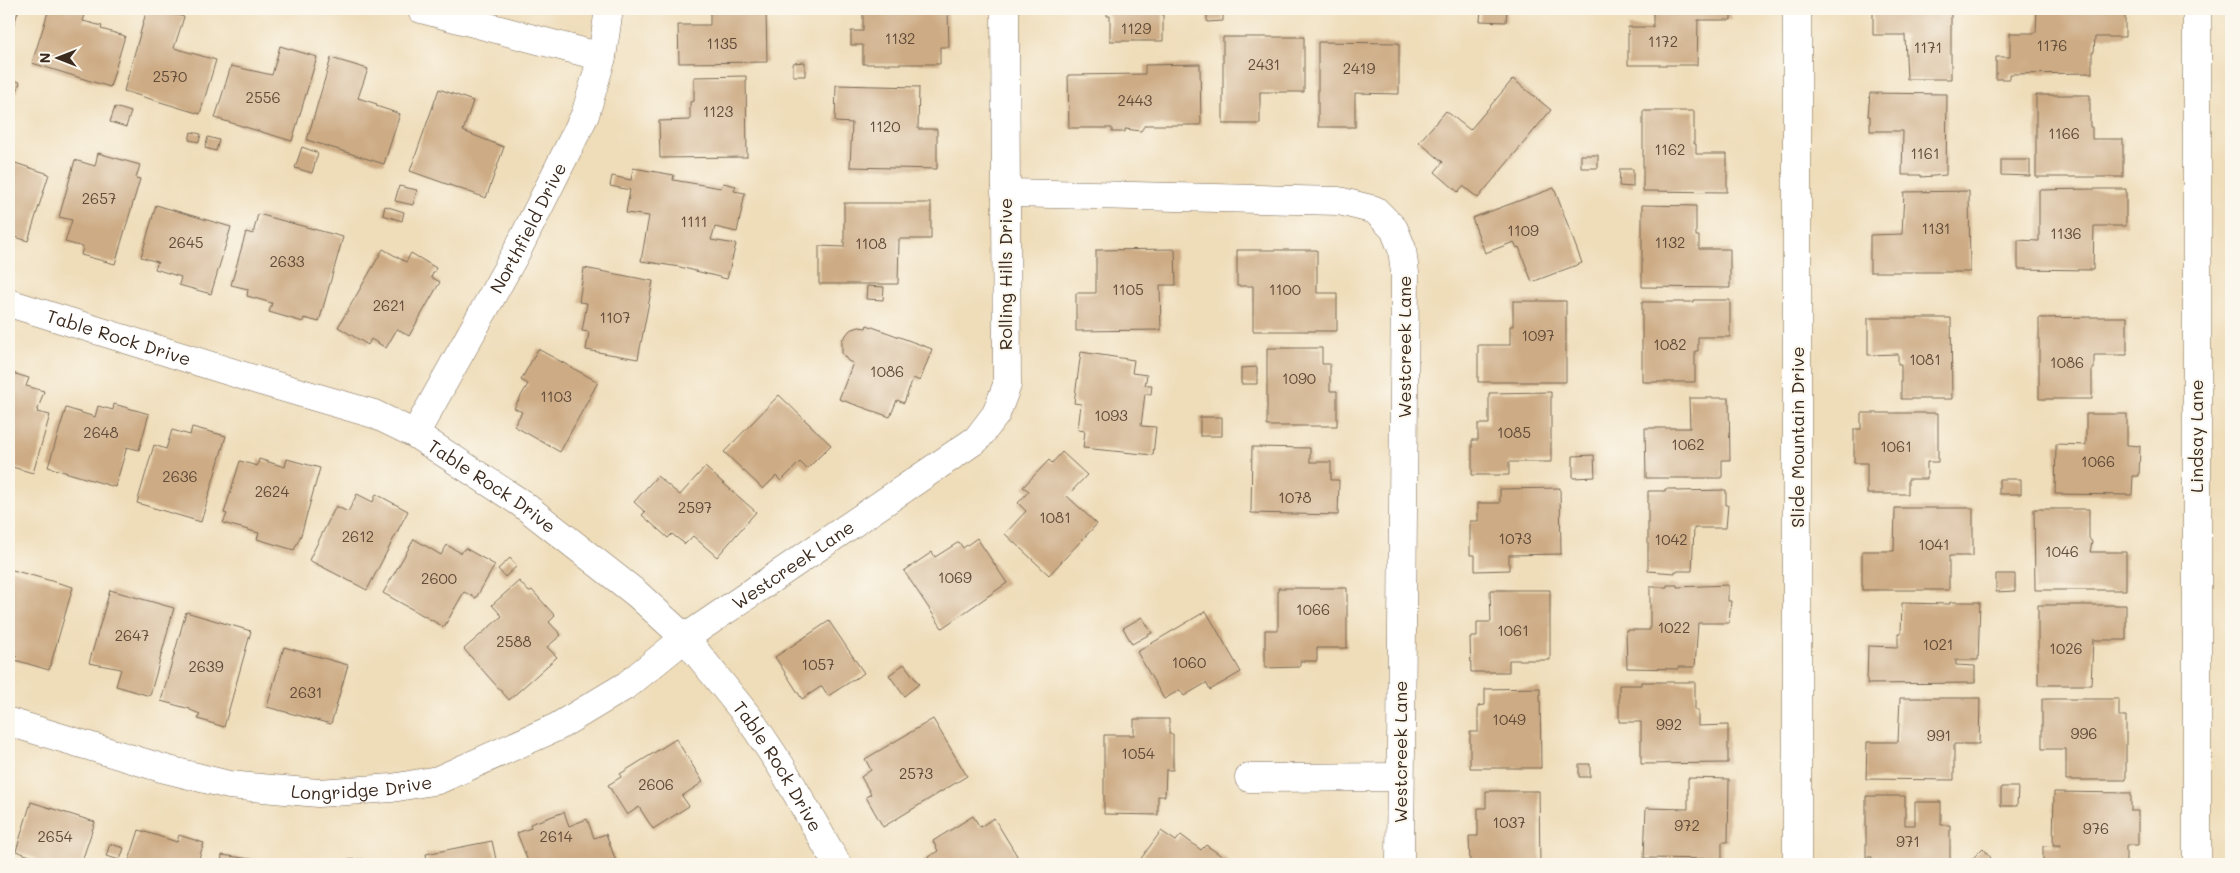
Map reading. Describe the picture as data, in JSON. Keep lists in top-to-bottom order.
{
  "streets": {
    "street": [
      "Northfield Drive",
      "Rolling Hills Drive",
      "Table Rock Drive",
      "Westcreek Lane",
      "Lindsay Lane",
      "Slide Mountain Drive",
      "Longridge Drive"
    ]
  },
  "crossings": [
    ["Northfield Drive", "Table Rock Drive"],
    ["Rolling Hills Drive", "Westcreek Lane"],
    ["Table Rock Drive", "Westcreek Lane"],
    ["Table Rock Drive", "Longridge Drive"],
    ["Westcreek Lane", "Longridge Drive"]
  ],
  "house_numbers": [
    "1129",
    "1132",
    "1172",
    "1135",
    "1176",
    "1171",
    "2431",
    "2419",
    "2570",
    "2556",
    "2443",
    "1123",
    "1120",
    "1166",
    "1162",
    "1161",
    "2657",
    "1111",
    "1131",
    "1109",
    "1136",
    "2645",
    "1132",
    "1108",
    "2633",
    "1105",
    "1100",
    "2621",
    "1107",
    "1097",
    "1082",
    "1081",
    "1086",
    "1086",
    "1090",
    "1103",
    "1093",
    "2648",
    "1085",
    "1062",
    "1061",
    "1066",
    "2636",
    "2624",
    "1078",
    "2597",
    "1081",
    "2612",
    "1073",
    "1042",
    "1041",
    "1046",
    "1069",
    "2600",
    "1066",
    "1022",
    "1061",
    "2647",
    "2588",
    "1021",
    "1026",
    "1060",
    "1057",
    "2639",
    "2631",
    "1049",
    "992",
    "996",
    "991",
    "1054",
    "2573",
    "2606",
    "1037",
    "972",
    "976",
    "2654",
    "2614",
    "971"
  ],
  "north": "left"
}
